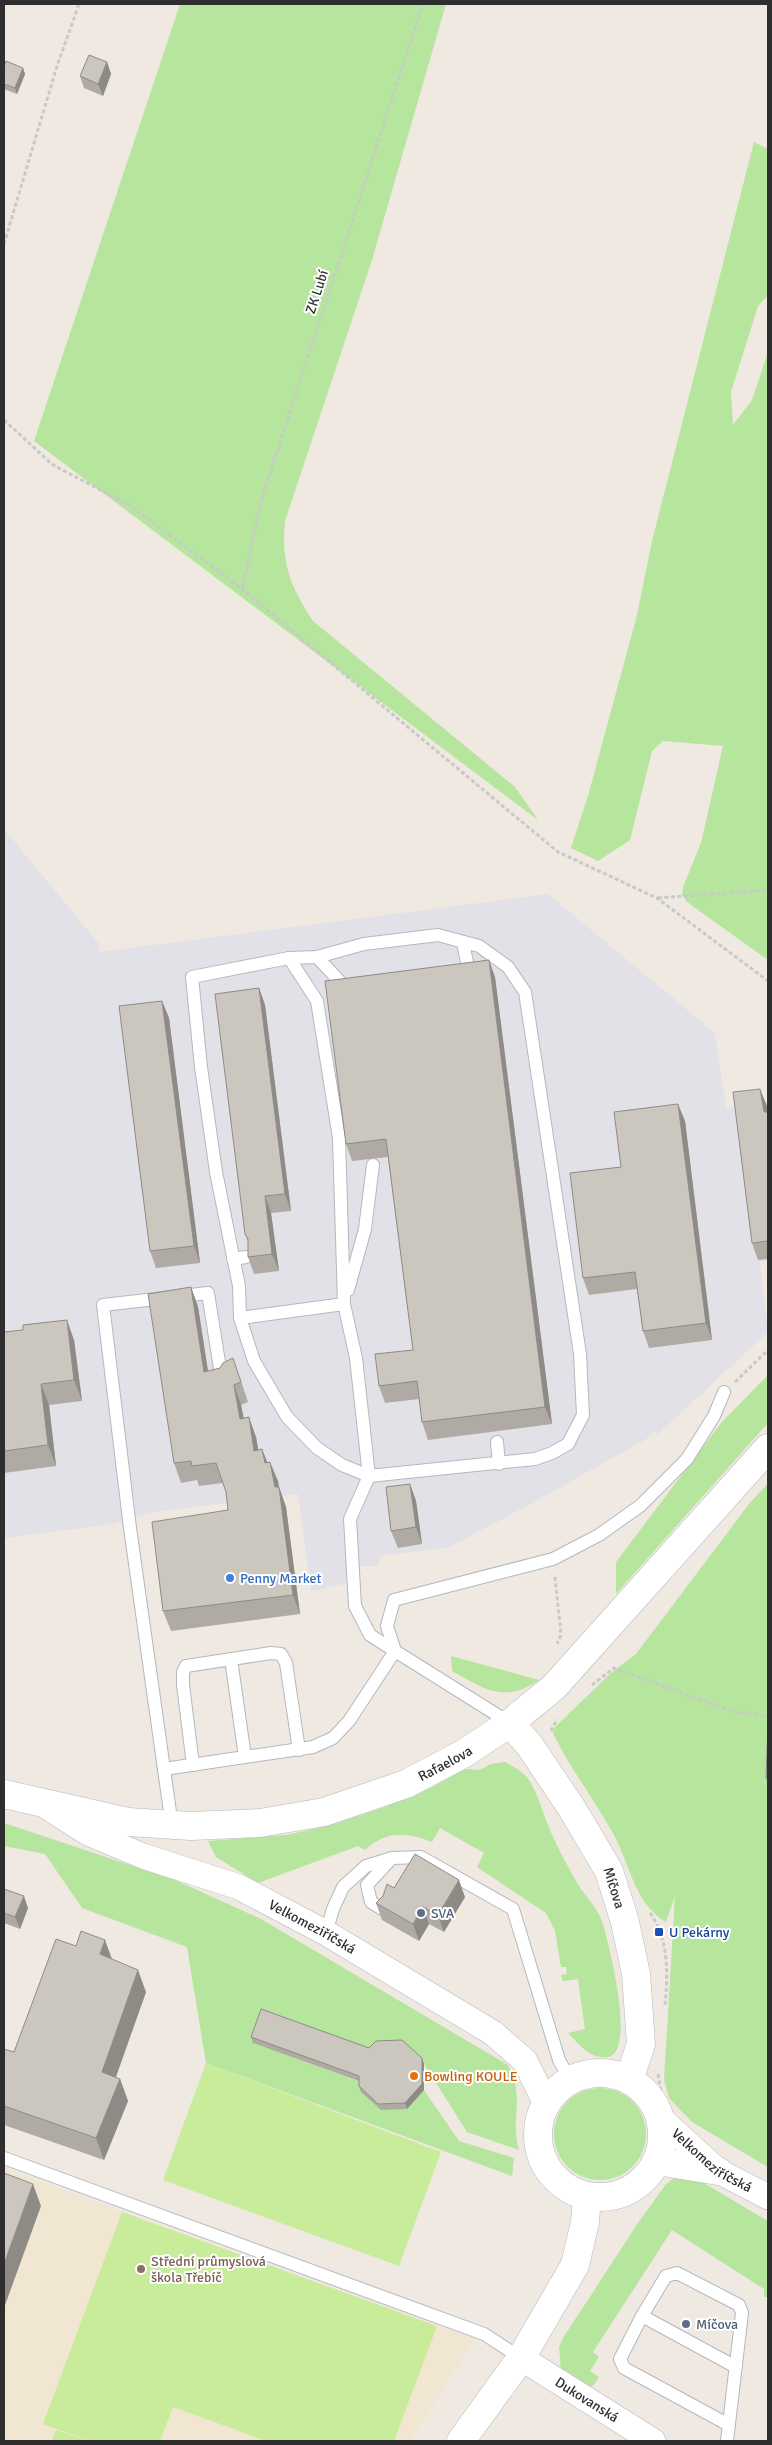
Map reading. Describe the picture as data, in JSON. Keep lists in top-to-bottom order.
{
  "streets": {
    "street": [
      "Rafaelova",
      "Míčova",
      "Velkomeziříčská",
      "Dukovanská"
    ],
    "path": ["ZK Lubí"]
  },
  "crossings": [
    ["Rafaelova", "Míčova"],
    ["Rafaelova", "Velkomeziříčská"],
    ["Míčova", "Velkomeziříčská"]
  ],
  "places": {
    "other": [
      "Penny Market",
      "SVA",
      "Bowling KOULE",
      "Střední průmyslová škola Třebíč",
      "Míčova"
    ],
    "transit": ["U Pekárny"]
  }
}
